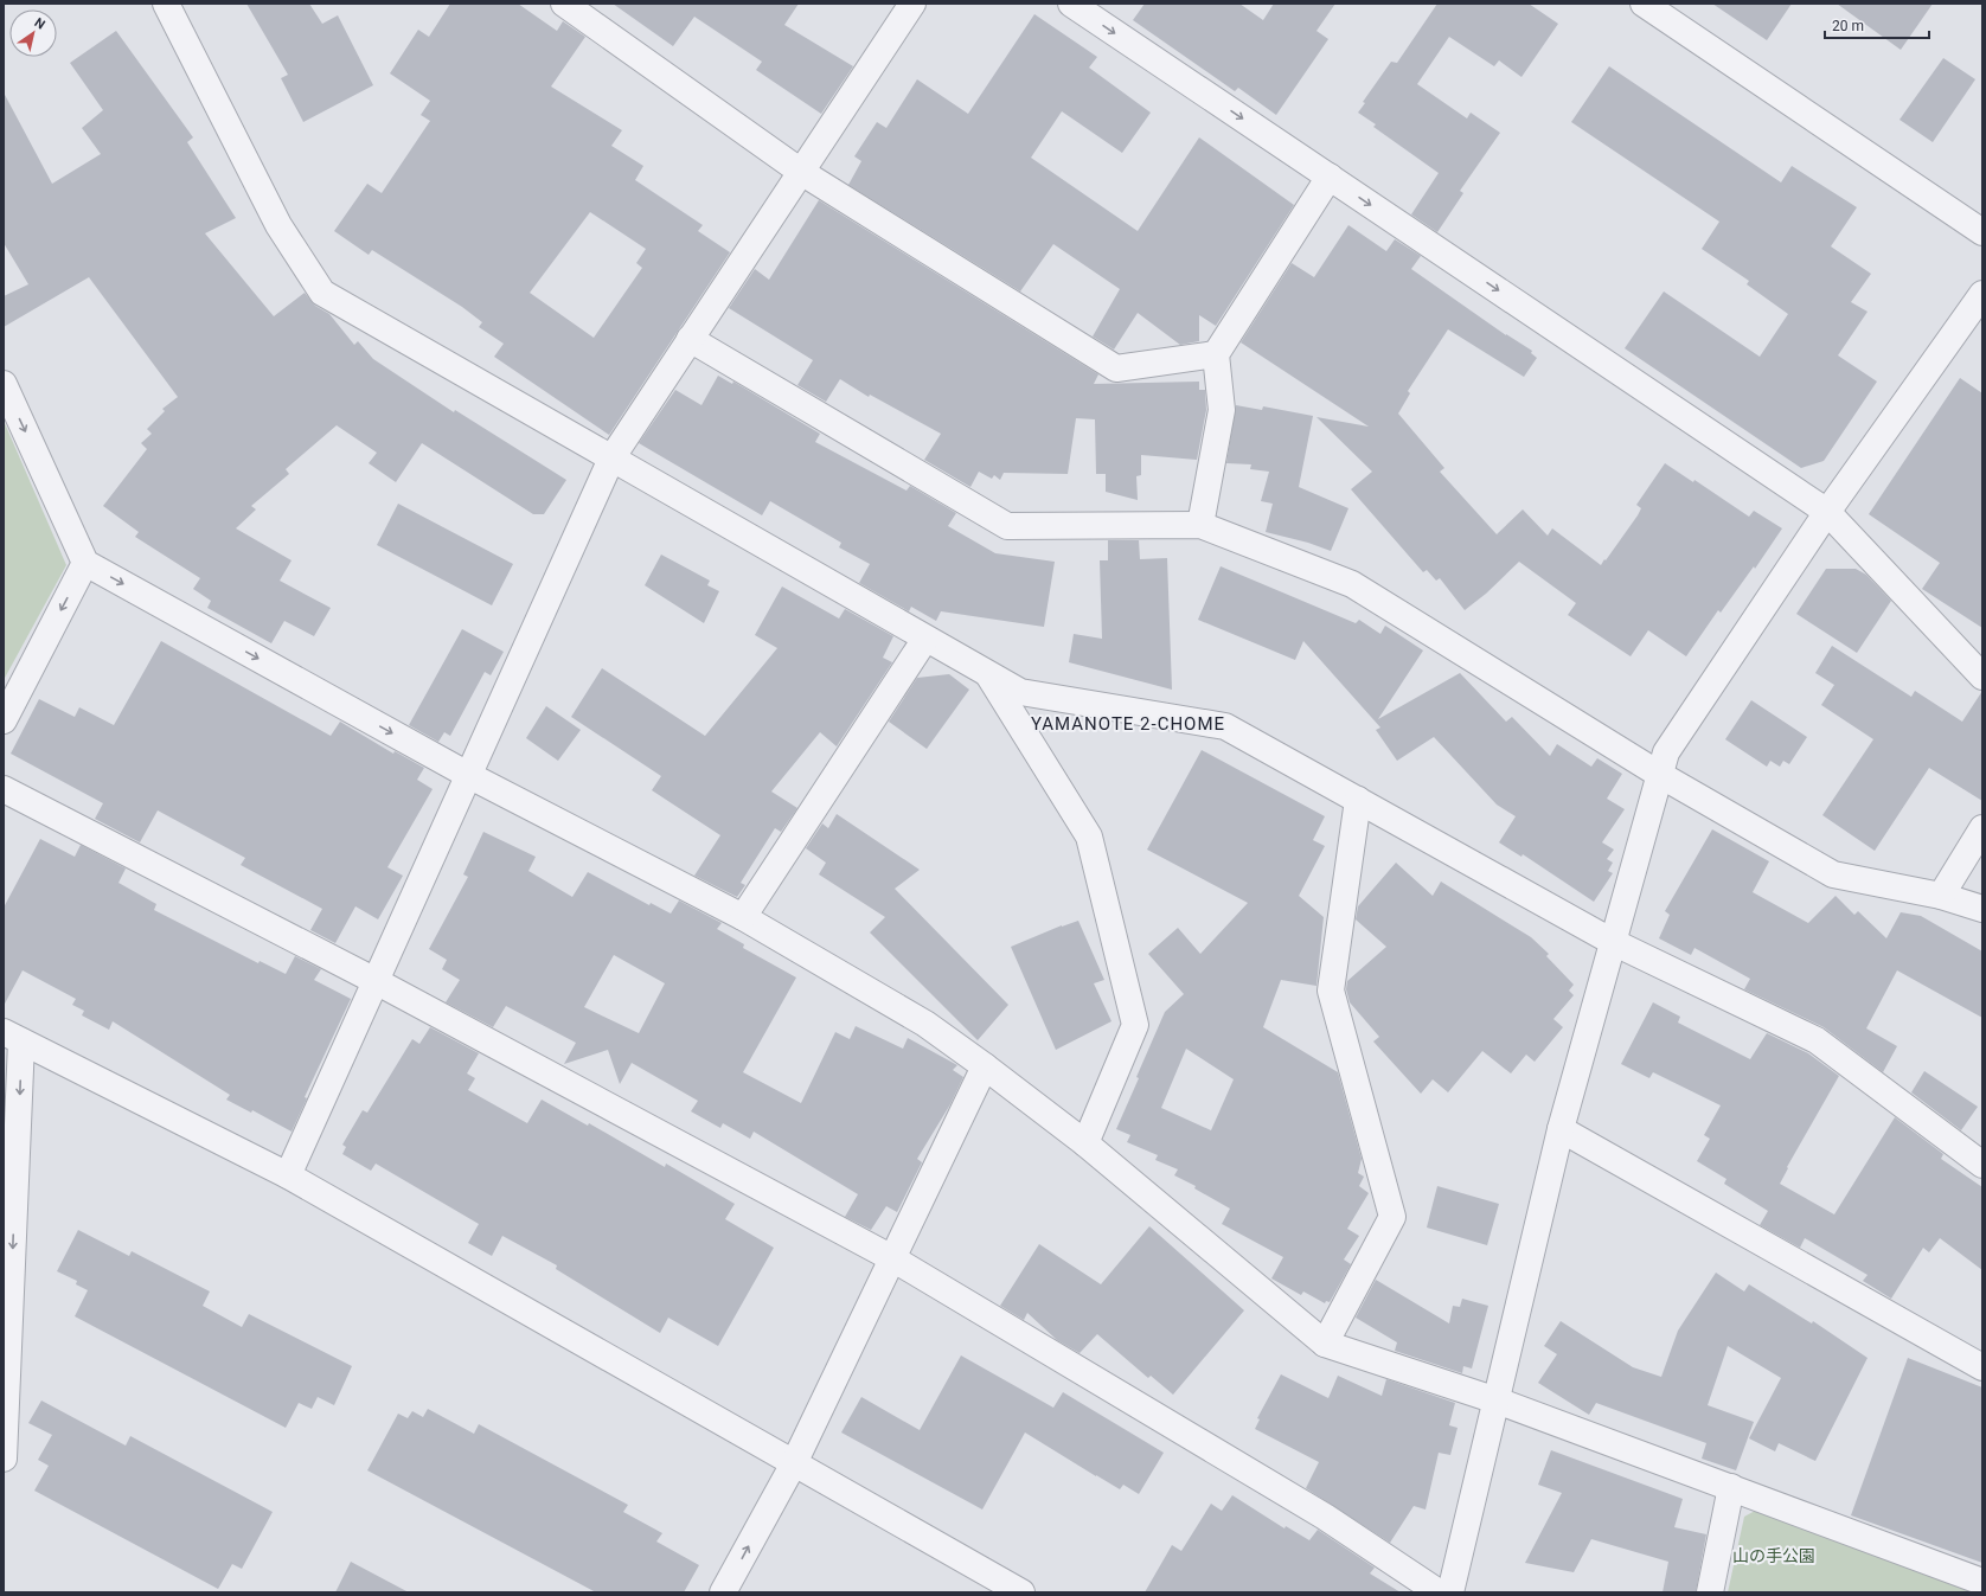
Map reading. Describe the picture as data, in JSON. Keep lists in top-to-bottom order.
{
  "districts": ["YAMANOTE 2-CHOME"],
  "parks": ["山の手公園"],
  "scale_bar": "20 m",
  "north": "top right"
}
